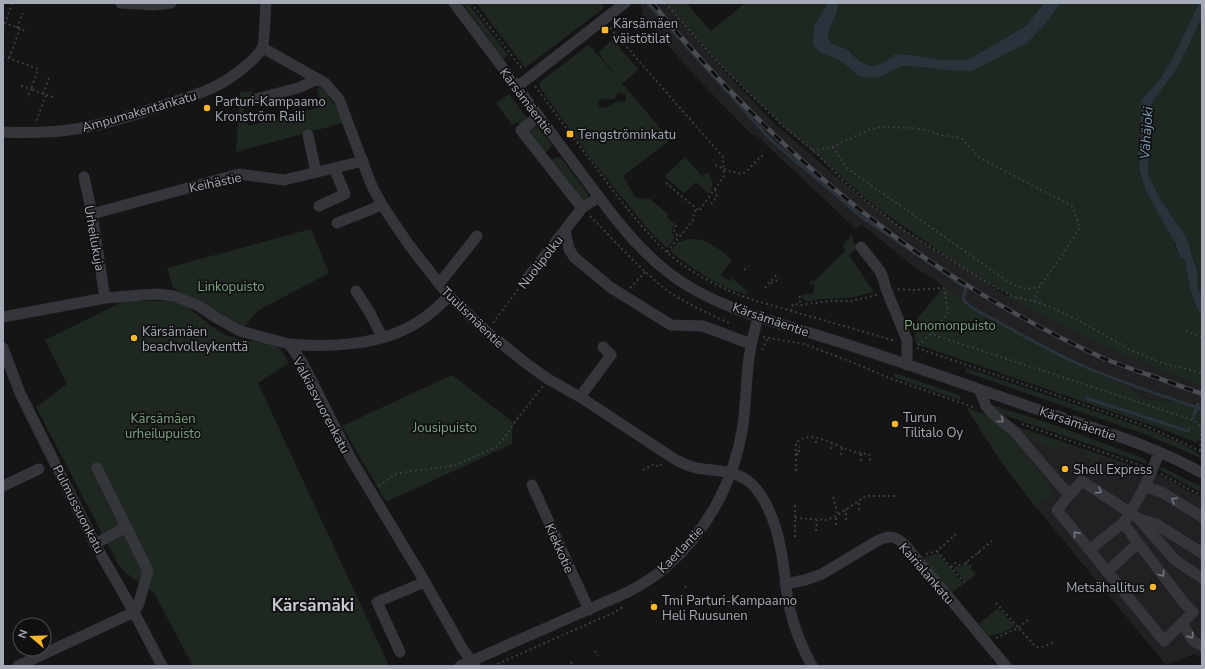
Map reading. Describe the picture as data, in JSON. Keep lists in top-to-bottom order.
{
  "streets": {
    "street": [
      "Kärsämäentie",
      "Ampumakentänkatu",
      "Keihästie",
      "Urheilukuja",
      "Nuolipolku",
      "Tuulismäentie",
      "Valkiasvuorenkatu",
      "Pulmussuonkatu",
      "Kiekkotie",
      "Kaerlantie",
      "Kairialankatu"
    ]
  },
  "crossings": [
    ["Kärsämäentie", "Nuolipolku"],
    ["Kärsämäentie", "Kaerlantie"],
    ["Ampumakentänkatu", "Tuulismäentie"],
    ["Keihästie", "Urheilukuja"],
    ["Keihästie", "Tuulismäentie"],
    ["Urheilukuja", "Valkiasvuorenkatu"],
    ["Nuolipolku", "Tuulismäentie"],
    ["Tuulismäentie", "Kaerlantie"],
    ["Tuulismäentie", "Kairialankatu"],
    ["Valkiasvuorenkatu", "Kaerlantie"],
    ["Kiekkotie", "Kaerlantie"]
  ],
  "districts": ["Kärsämäki"],
  "water": ["Vähäjoki"],
  "parks": [
    "Linkopuisto",
    "Punomonpuisto",
    "Kärsämäen urheilupuisto",
    "Jousipuisto"
  ],
  "places": {
    "transit": ["Kärsämäen väistötilat", "Tengströminkatu"],
    "other": [
      "Parturi-Kampaamo Kronström Raili",
      "Kärsämäen beachvolleykenttä",
      "Turun Tilitalo Oy",
      "Shell Express",
      "Metsähallitus",
      "Tmi Parturi-Kampaamo Heli Ruusunen"
    ]
  },
  "north": "left"
}
